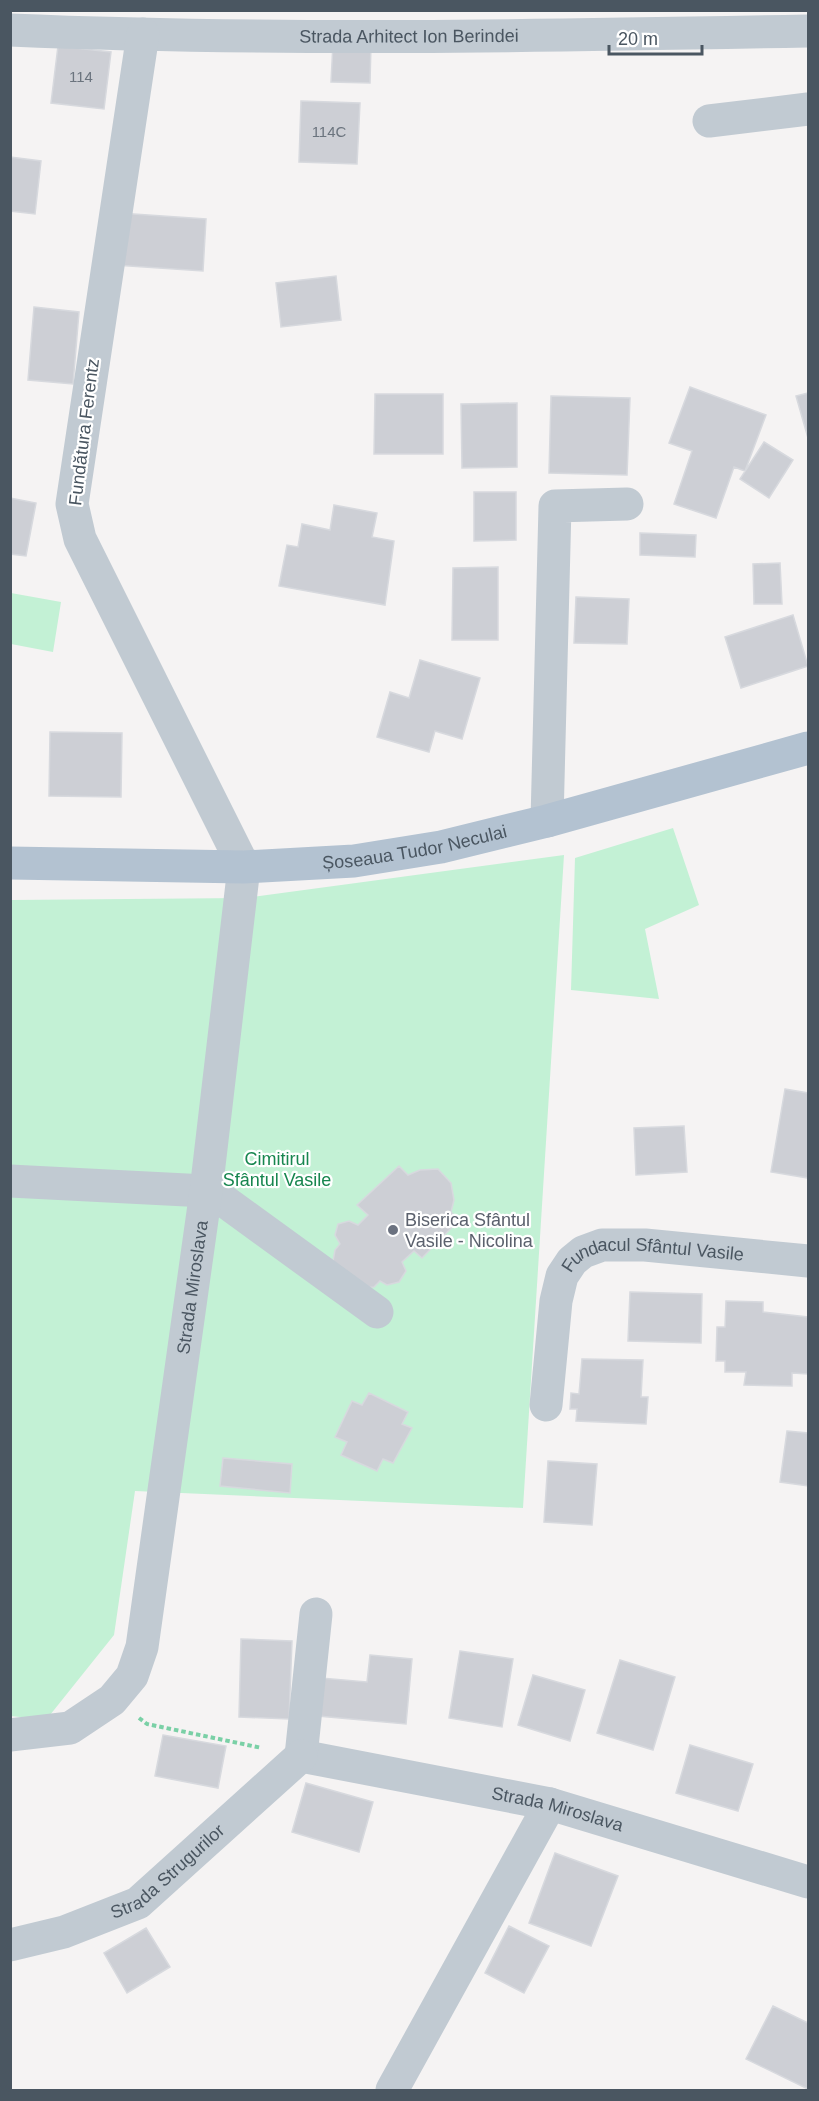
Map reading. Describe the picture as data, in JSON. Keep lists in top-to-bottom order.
{
  "streets": {
    "main road": ["Șoseaua Tudor Neculai"],
    "street": [
      "Strada Arhitect Ion Berindei",
      "Fundătura Ferentz",
      "Fundacul Sfântul Vasile",
      "Strada Miroslava",
      "Strada Strugurilor"
    ]
  },
  "crossings": [
    ["Strada Arhitect Ion Berindei", "Fundătura Ferentz"],
    ["Fundătura Ferentz", "Șoseaua Tudor Neculai"],
    ["Fundătura Ferentz", "Strada Miroslava"],
    ["Șoseaua Tudor Neculai", "Strada Miroslava"],
    ["Strada Miroslava", "Strada Strugurilor"]
  ],
  "parks": ["Cimitirul Sfântul Vasile"],
  "places": ["Biserica Sfântul Vasile - Nicolina"],
  "house_numbers": ["114", "114C"],
  "scale_bar": "20 m"
}
